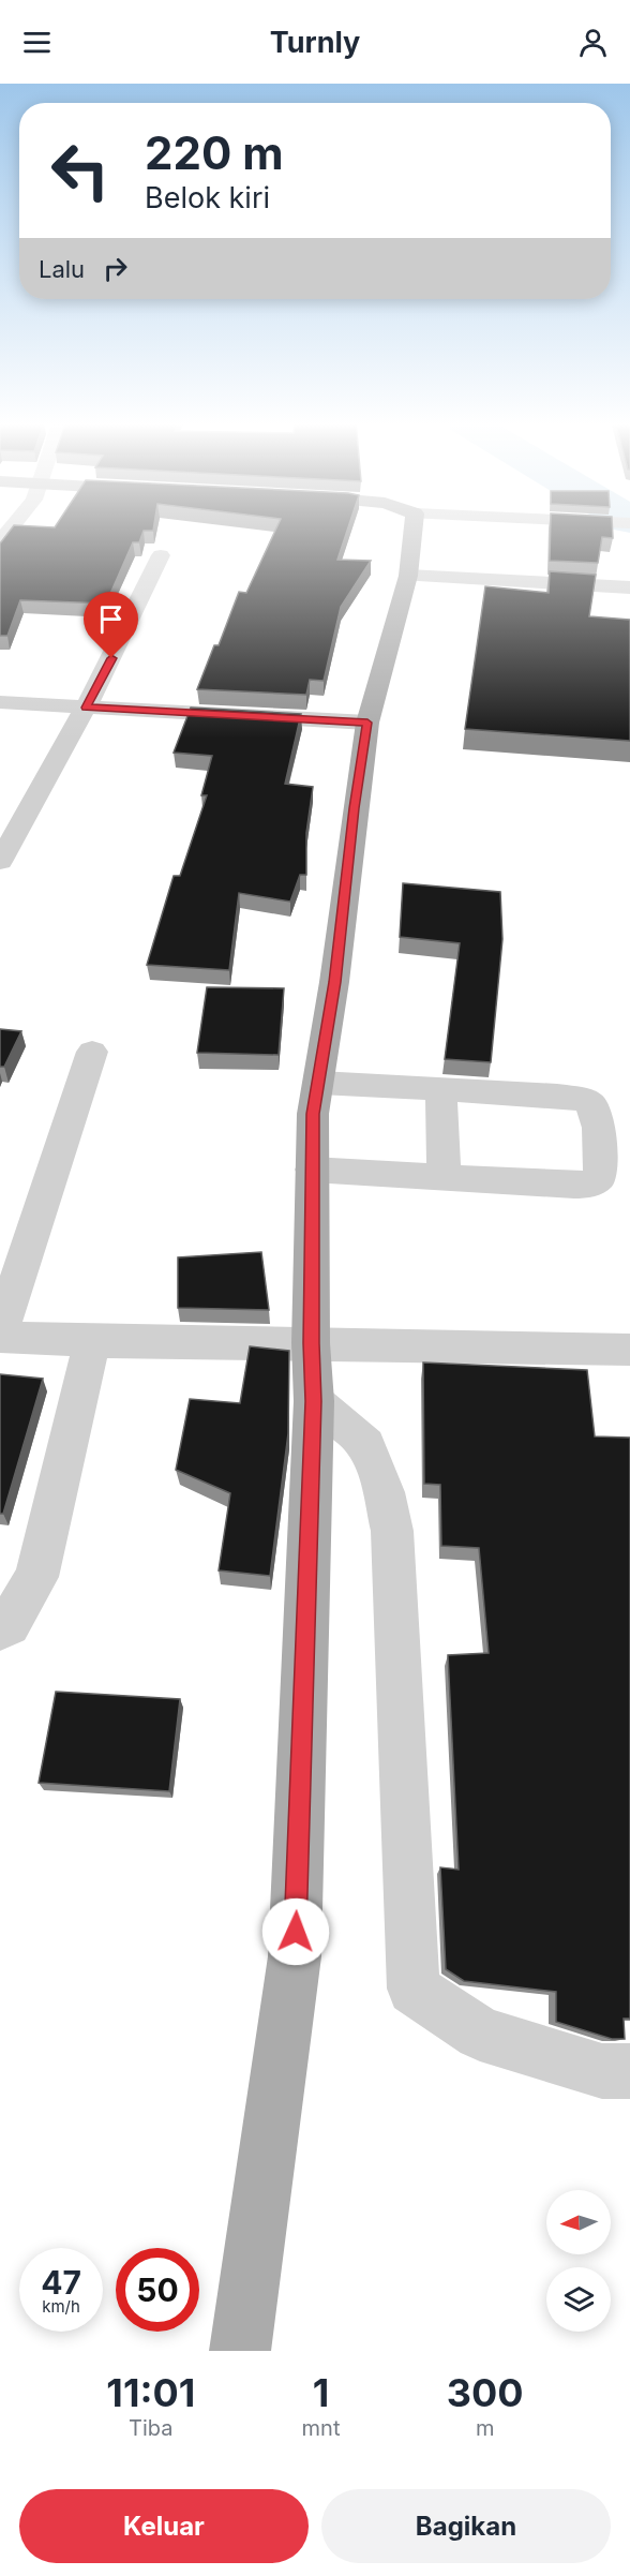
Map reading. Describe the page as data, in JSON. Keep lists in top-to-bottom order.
{
  "north": "left",
  "page": {
    "header": "Turnly",
    "turn": ["220 m", "Belok kiri"],
    "then": "Lalu",
    "speed": "47 km/h",
    "limit": "50",
    "eta": [
      "11:01",
      "Tiba",
      "1",
      "mnt",
      "300",
      "m"
    ],
    "buttons": ["Keluar", "Bagikan"]
  }
}
